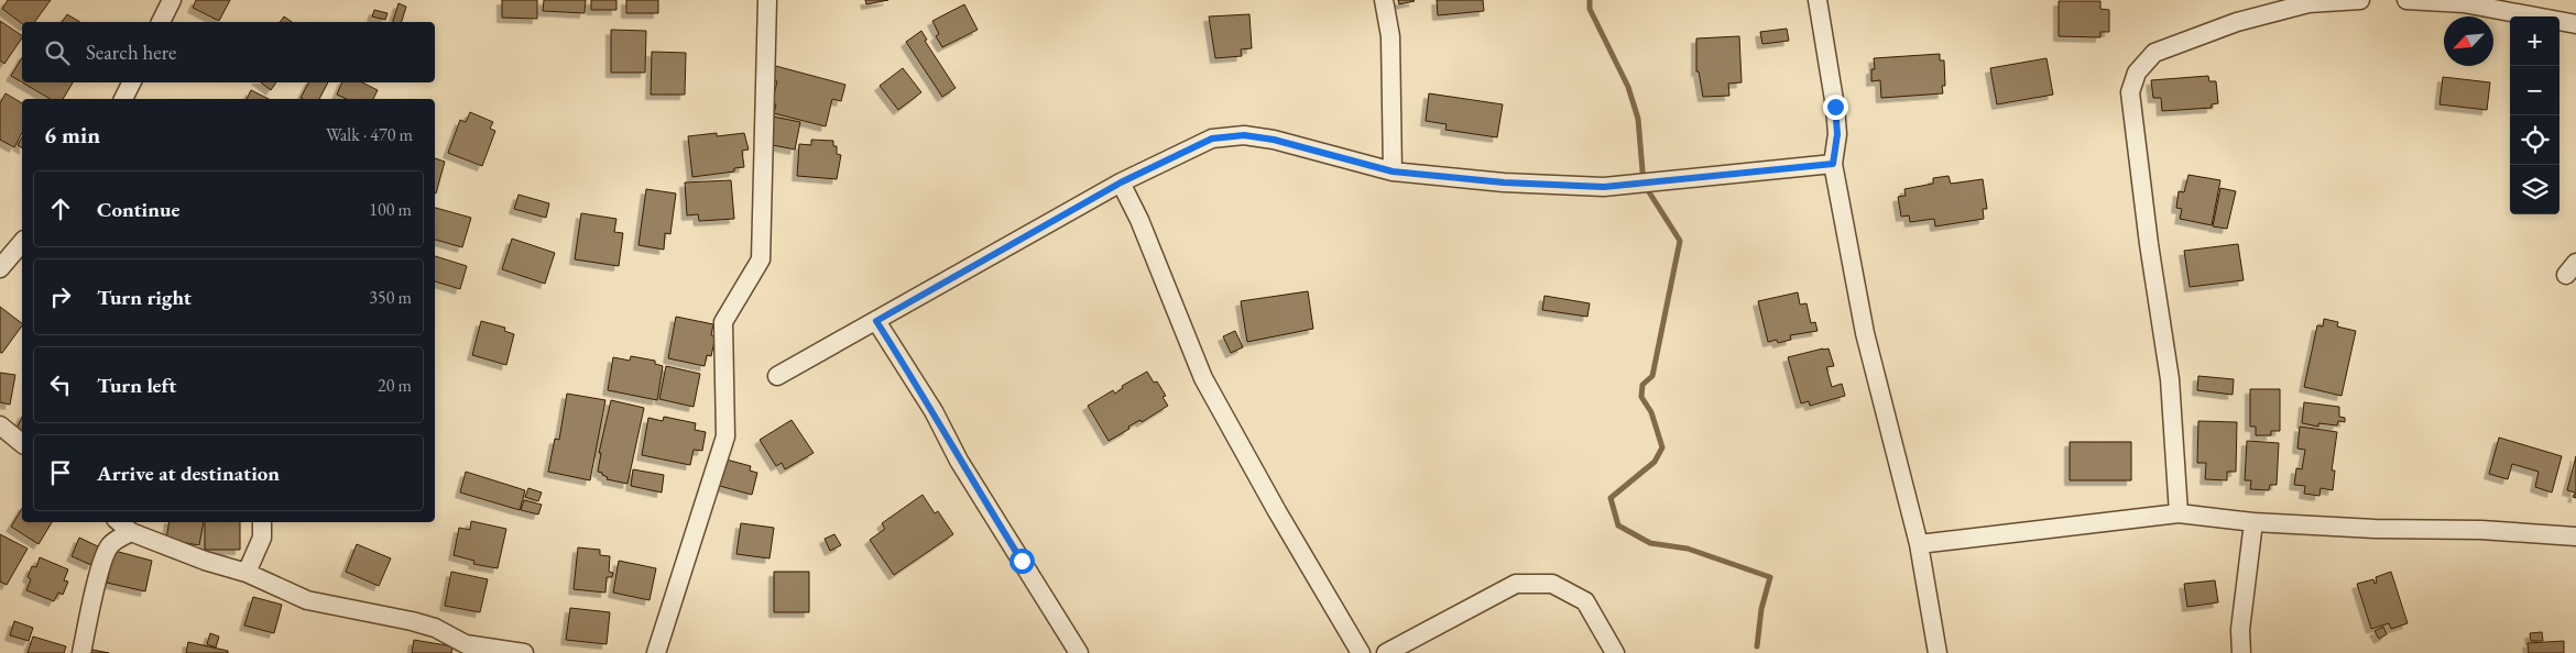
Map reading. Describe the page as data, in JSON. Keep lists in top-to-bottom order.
{
  "north": "bottom left",
  "page": {
    "map_buttons": ["+", "−"],
    "search": "Search here",
    "heading": ["6 min", "Walk · 470 m"],
    "list": [
      ["Continue", "100 m"],
      ["Turn right", "350 m"],
      ["Turn left", "20 m"],
      "Arrive at destination"
    ]
  }
}
